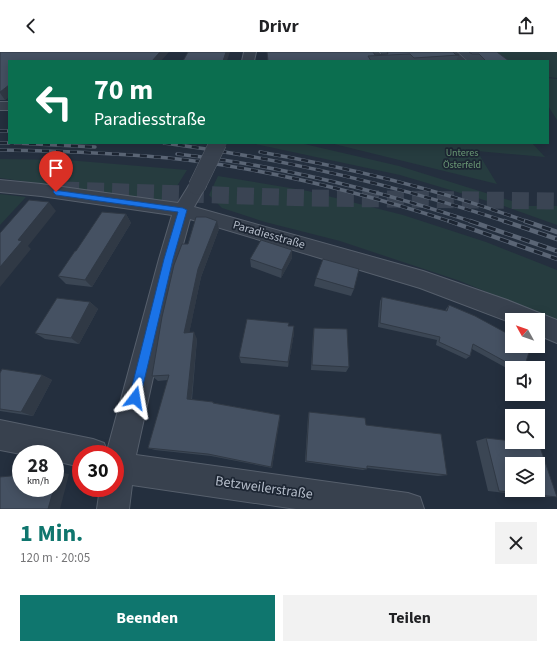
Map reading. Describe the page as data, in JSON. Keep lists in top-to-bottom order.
{
  "streets": {
    "street": ["Paradiesstraße", "Betzweilerstraße"]
  },
  "parks": ["Unteres Österfeld"],
  "north": "top left",
  "page": {
    "header": "Drivr",
    "turn": ["70 m", "Paradiesstraße"],
    "speed": "28 km/h",
    "limit": "30",
    "heading": ["1 Min.", "120 m · 20:05"],
    "buttons": ["Beenden", "Teilen"]
  }
}
